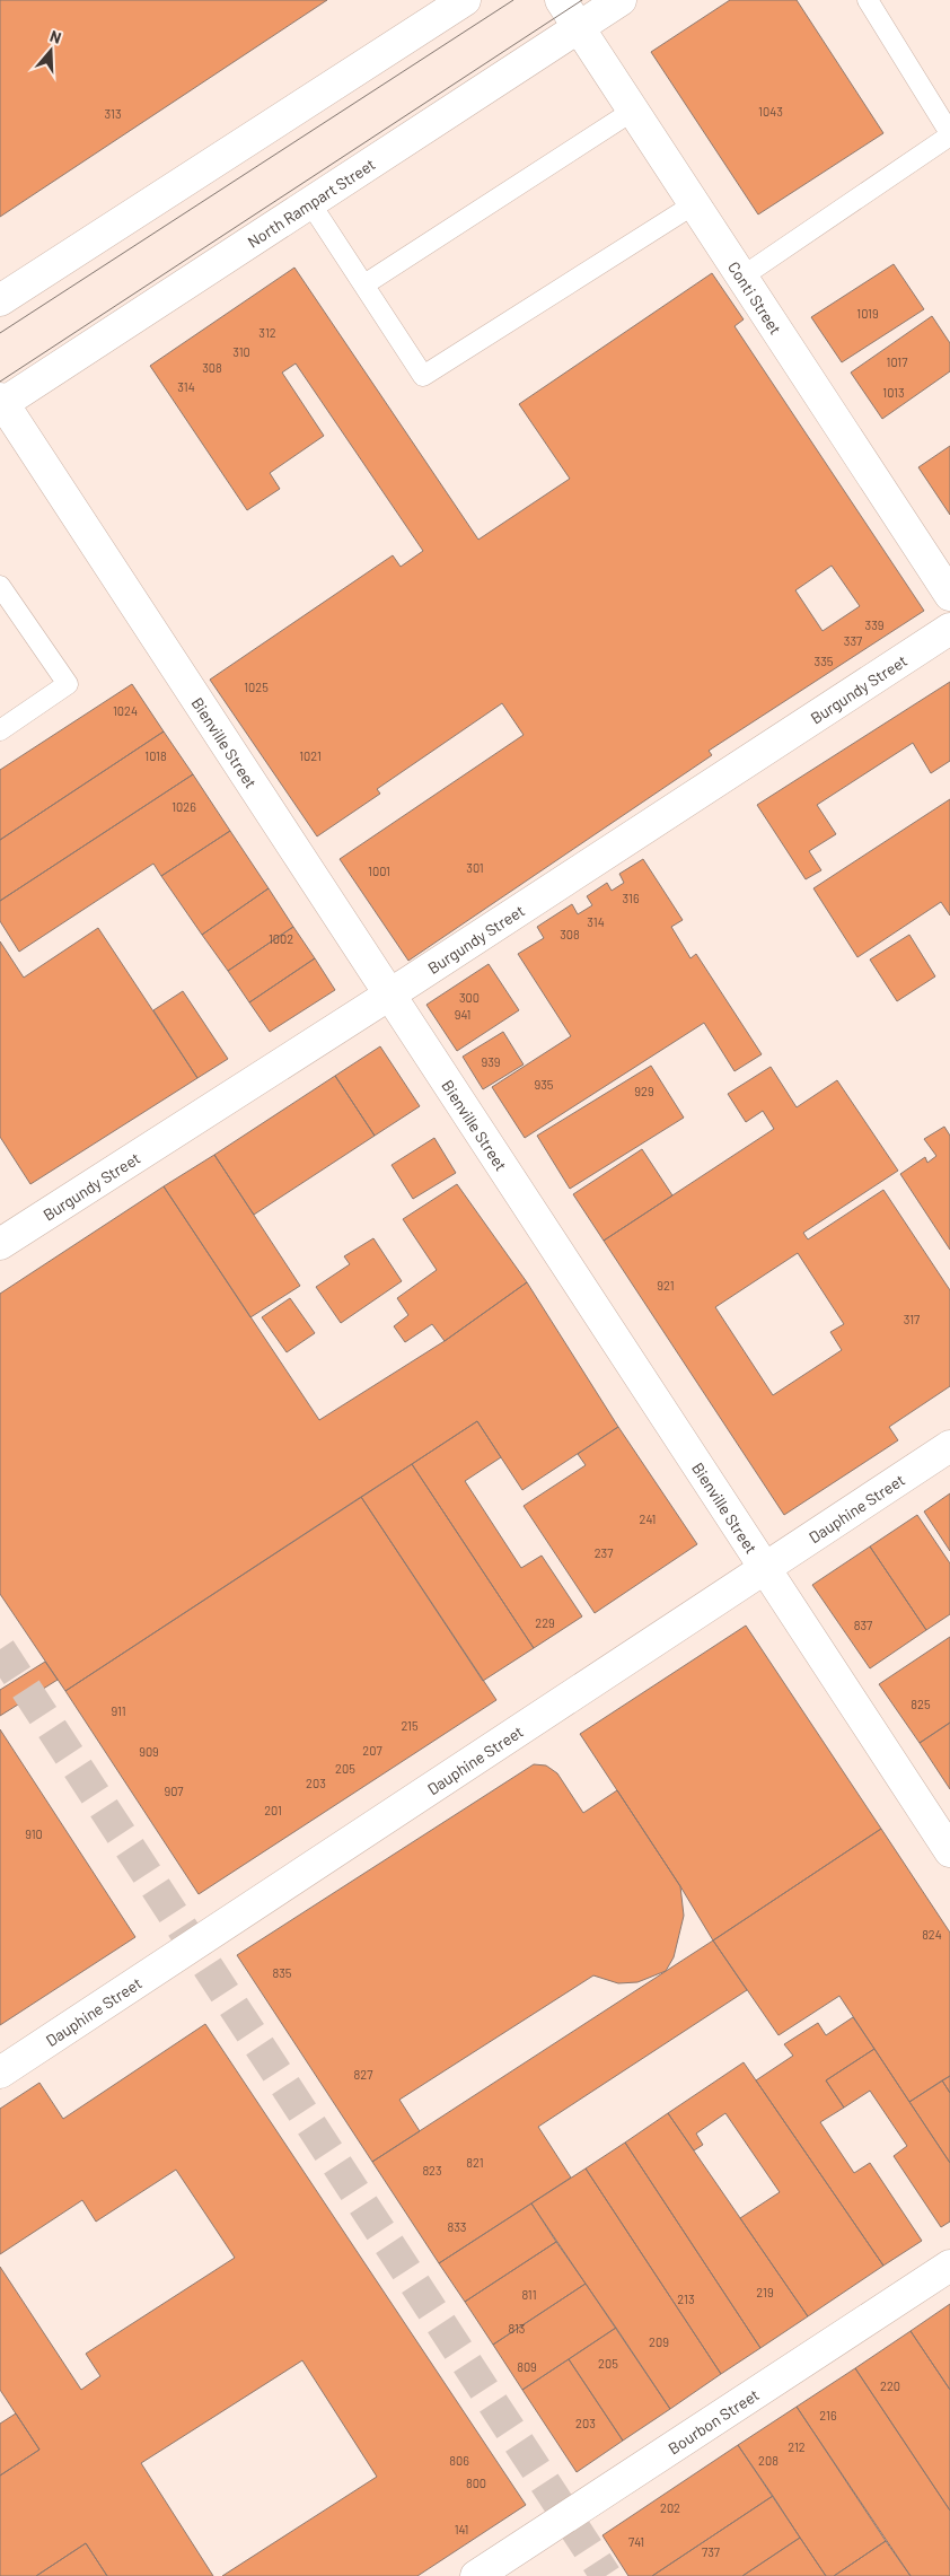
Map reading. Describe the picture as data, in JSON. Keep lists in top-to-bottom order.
{
  "streets": {
    "street": [
      "North Rampart Street",
      "Conti Street",
      "Burgundy Street",
      "Bienville Street",
      "Dauphine Street",
      "Bourbon Street"
    ]
  },
  "crossings": [
    ["North Rampart Street", "Conti Street"],
    ["North Rampart Street", "Bienville Street"],
    ["Burgundy Street", "Bienville Street"],
    ["Bienville Street", "Dauphine Street"]
  ],
  "house_numbers": [
    "1043",
    "313",
    "1019",
    "312",
    "310",
    "1017",
    "308",
    "314",
    "1013",
    "339",
    "337",
    "335",
    "1025",
    "1024",
    "1018",
    "1021",
    "1026",
    "301",
    "1001",
    "316",
    "314",
    "308",
    "1002",
    "300",
    "941",
    "939",
    "935",
    "929",
    "921",
    "317",
    "241",
    "237",
    "229",
    "837",
    "825",
    "911",
    "215",
    "207",
    "909",
    "205",
    "203",
    "907",
    "201",
    "910",
    "824",
    "835",
    "827",
    "821",
    "823",
    "833",
    "219",
    "811",
    "213",
    "813",
    "209",
    "205",
    "809",
    "220",
    "216",
    "203",
    "212",
    "806",
    "208",
    "800",
    "202",
    "141",
    "741",
    "737"
  ],
  "north": "top"
}
